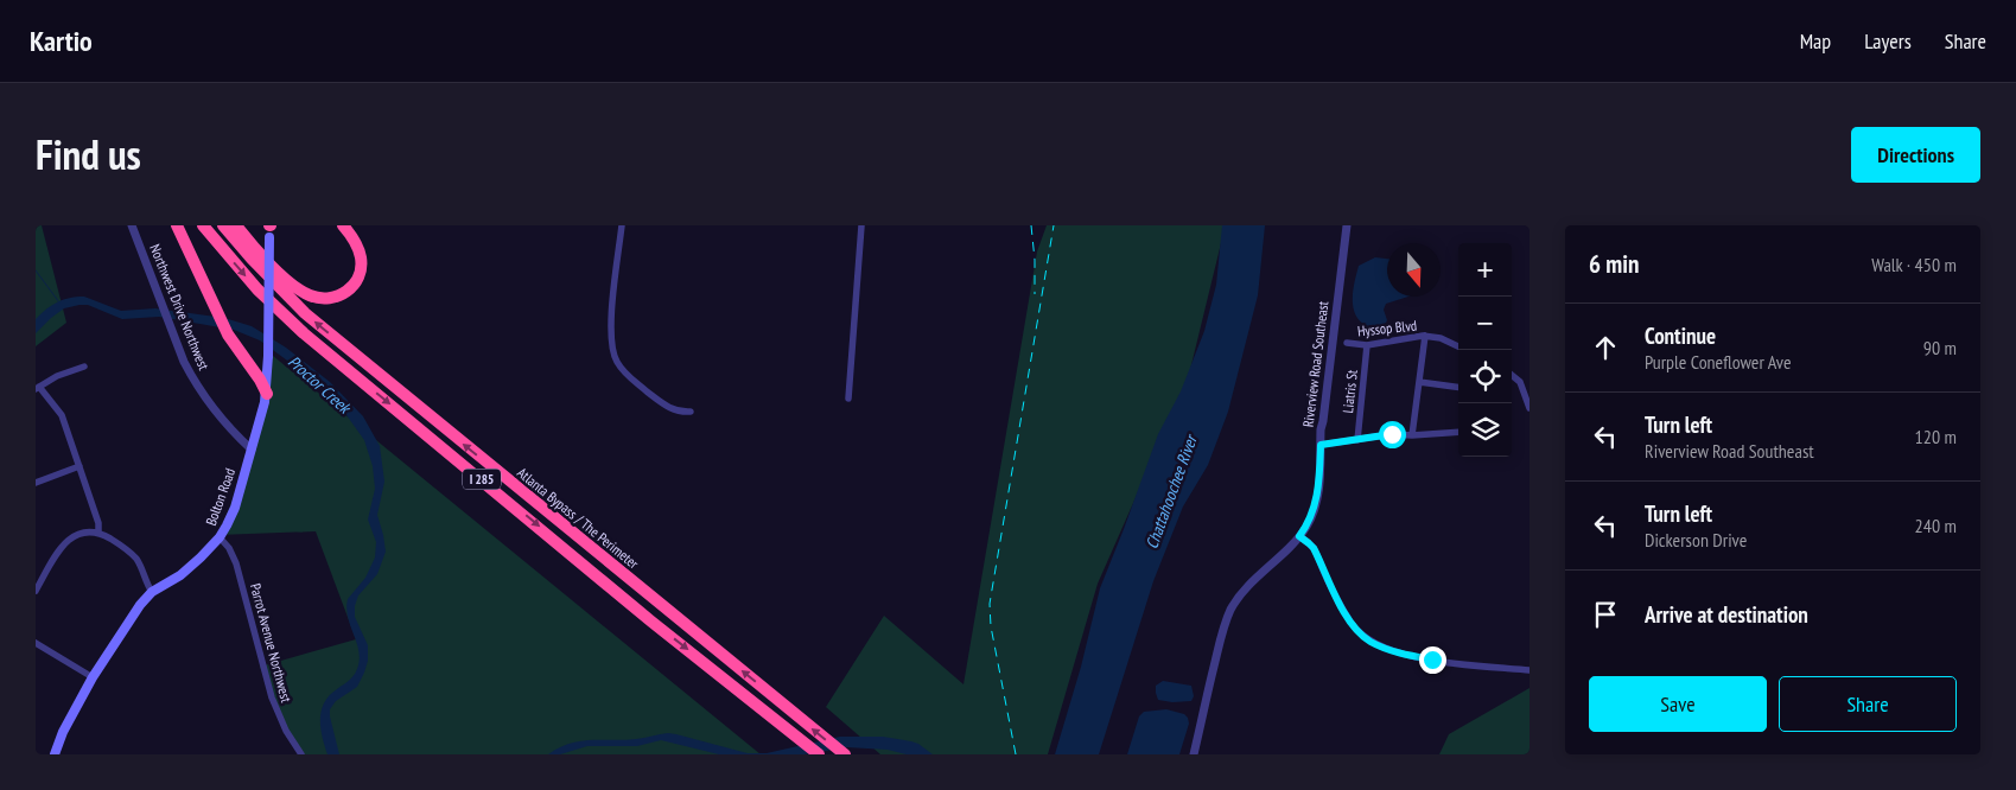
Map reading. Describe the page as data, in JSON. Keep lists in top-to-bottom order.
{
  "streets": {
    "highway": ["I 285", "Atlanta Bypass / The Perimeter"],
    "main road": ["Bolton Road"],
    "street": [
      "Northwest Drive Northwest",
      "Hyssop Blvd",
      "Riverview Road Southeast",
      "Liatris St",
      "Parrot Avenue Northwest"
    ]
  },
  "crossings": [
    ["Northwest Drive Northwest", "Bolton Road"],
    ["Hyssop Blvd", "Liatris St"],
    ["Bolton Road", "Parrot Avenue Northwest"]
  ],
  "water": ["Proctor Creek", "Chattahoochee River"],
  "north": "bottom",
  "page": {
    "header": "Kartio",
    "nav": ["Map", "Layers", "Share"],
    "title": "Find us",
    "buttons": [
      "Directions",
      ["Save", "Share"]
    ],
    "heading": ["6 min", "Walk · 450 m"],
    "map_buttons": ["+", "−"],
    "list": [
      ["Continue", "Purple Coneflower Ave", "90 m"],
      ["Turn left", "Riverview Road Southeast", "120 m"],
      ["Turn left", "Dickerson Drive", "240 m"],
      "Arrive at destination"
    ]
  }
}
